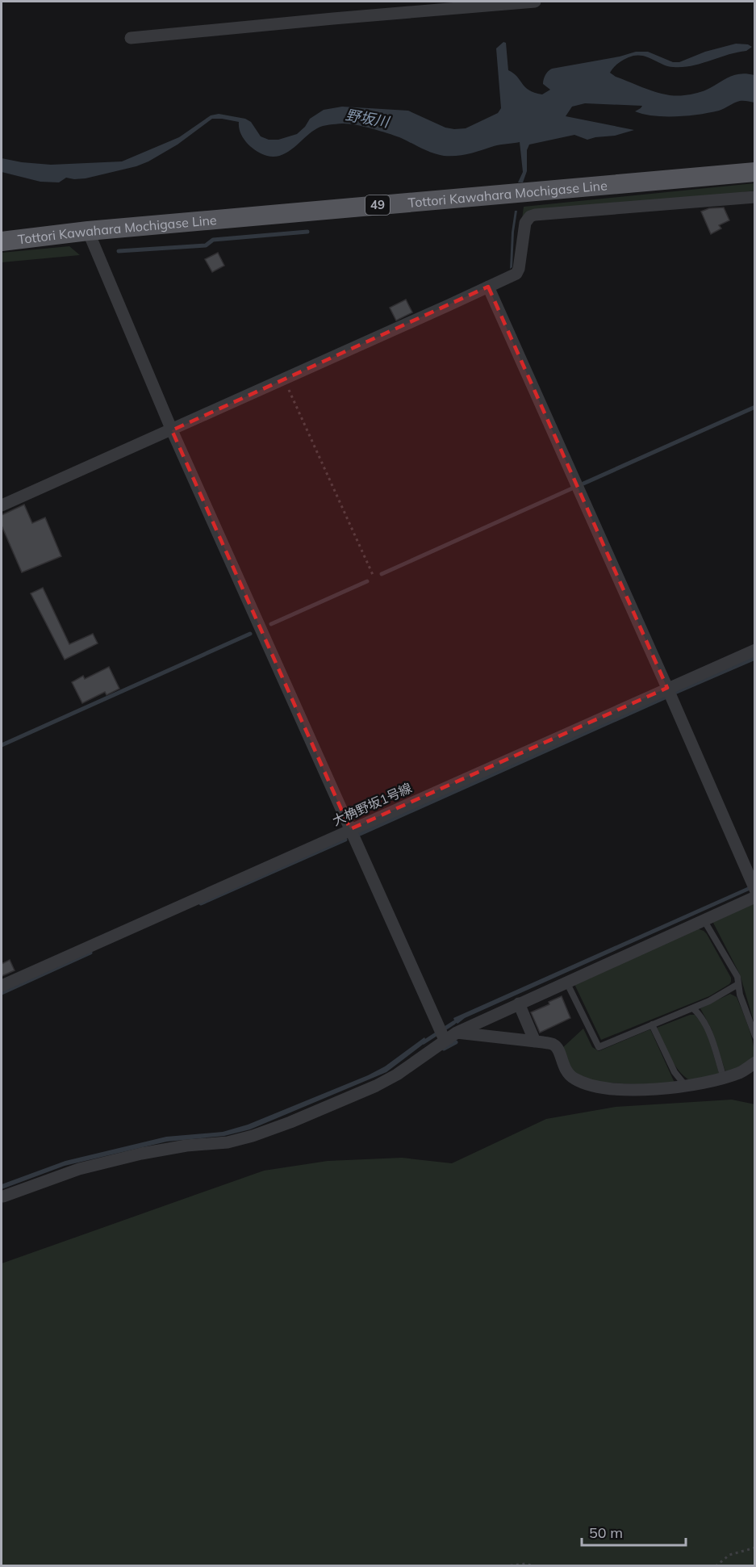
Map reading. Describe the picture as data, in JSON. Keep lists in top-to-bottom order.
{
  "streets": {
    "main road": ["Tottori Kawahara Mochigase Line", "49"],
    "street": ["大桷野坂1号線"]
  },
  "water": ["野坂川"],
  "scale_bar": "50 m"
}
